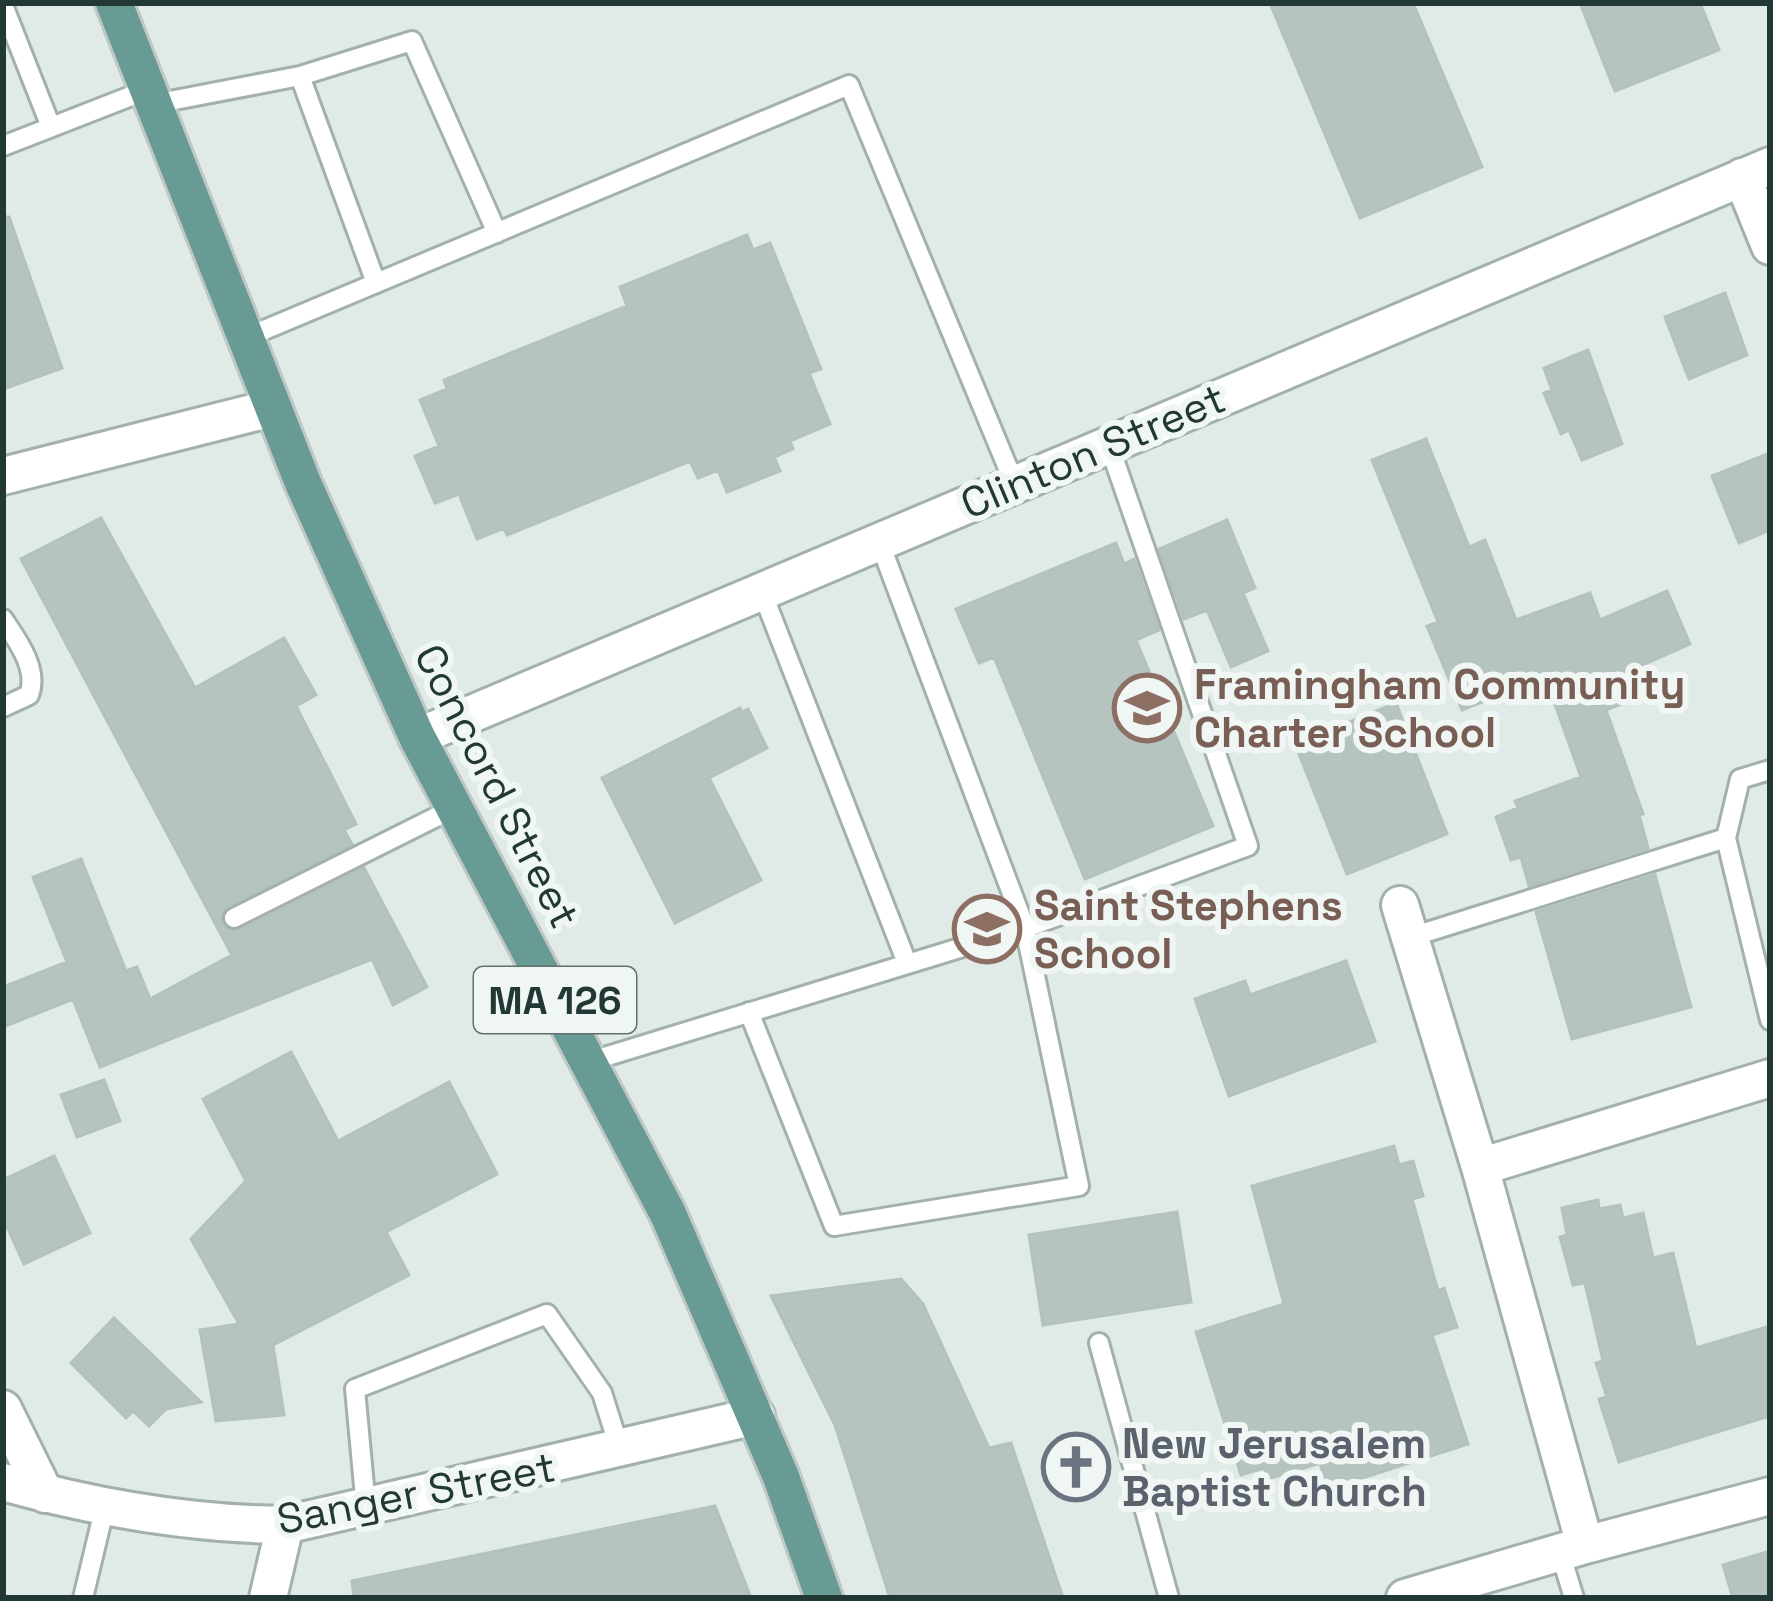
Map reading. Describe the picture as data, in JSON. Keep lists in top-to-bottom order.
{
  "streets": {
    "main road": ["Concord Street", "MA 126"],
    "street": ["Clinton Street", "Sanger Street"]
  },
  "crossings": [
    ["Clinton Street", "Concord Street"],
    ["Concord Street", "Sanger Street"]
  ],
  "places": {
    "school or university": ["Framingham Community Charter School", "Saint Stephens School"],
    "church": ["New Jerusalem Baptist Church"]
  }
}
